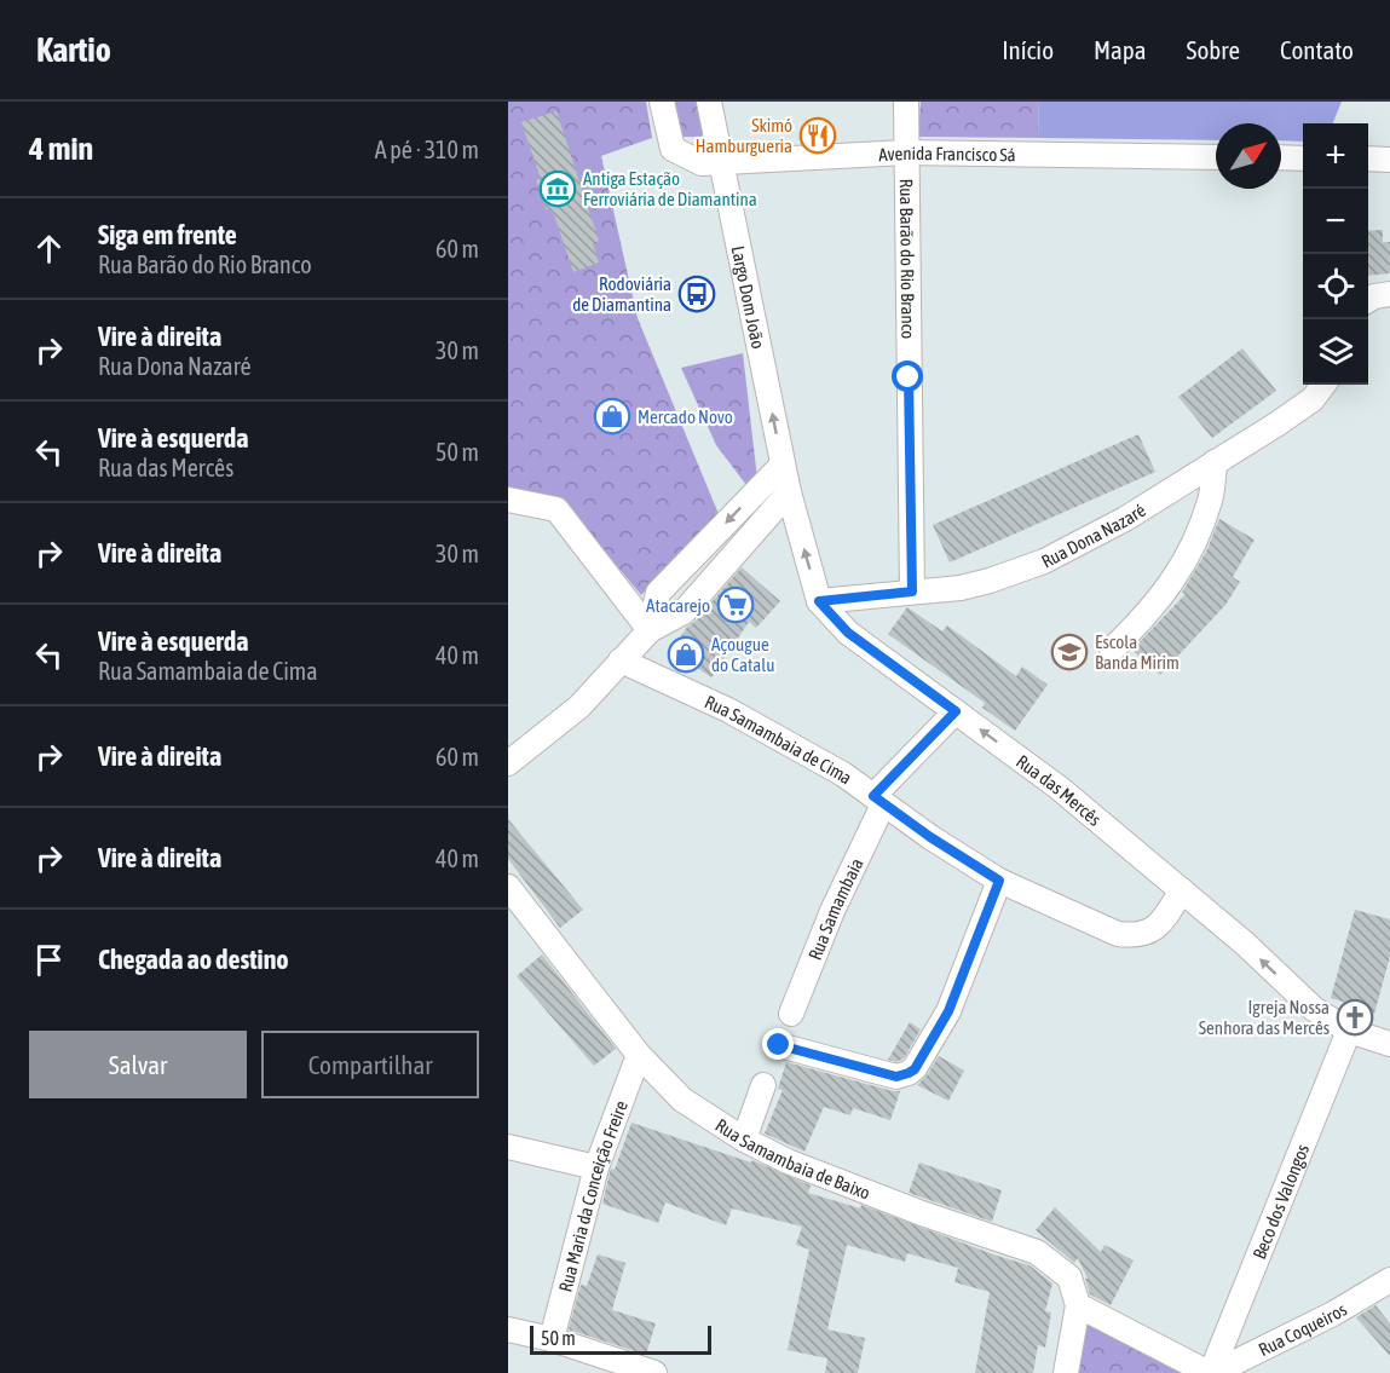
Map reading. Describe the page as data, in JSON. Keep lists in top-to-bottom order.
{
  "streets": {
    "street": [
      "Avenida Francisco Sá",
      "Rua Barão do Rio Branco",
      "Largo Dom João",
      "Rua Dona Nazaré",
      "Rua Samambaia de Cima",
      "Rua das Mercês",
      "Rua Samambaia",
      "Rua Samambaia de Baixo",
      "Rua Maria da Conceição Freire",
      "Beco dos Valongos",
      "Rua Coqueiros"
    ]
  },
  "crossings": [
    ["Avenida Francisco Sá", "Rua Barão do Rio Branco"],
    ["Avenida Francisco Sá", "Largo Dom João"],
    ["Rua Barão do Rio Branco", "Rua Dona Nazaré"],
    ["Largo Dom João", "Rua das Mercês"],
    ["Rua Dona Nazaré", "Rua das Mercês"],
    ["Rua Samambaia de Cima", "Rua das Mercês"],
    ["Rua Samambaia de Cima", "Rua Samambaia"],
    ["Rua das Mercês", "Rua Samambaia"],
    ["Rua das Mercês", "Beco dos Valongos"],
    ["Rua Samambaia de Baixo", "Rua Maria da Conceição Freire"],
    ["Beco dos Valongos", "Rua Coqueiros"]
  ],
  "one_way": ["Largo Dom João", "Rua das Mercês"],
  "places": {
    "restaurant": ["Skimó Hamburgueria"],
    "museum": ["Antiga Estação Ferroviária de Diamantina"],
    "bus stop": ["Rodoviária de Diamantina"],
    "shop": ["Mercado Novo", "Açougue do Catalu"],
    "supermarket": ["Atacarejo"],
    "school or university": ["Escola Banda Mirim"],
    "church": ["Igreja Nossa Senhora das Mercês"]
  },
  "scale_bar": "50 m",
  "north": "top right",
  "page": {
    "header": "Kartio",
    "nav": [
      "Início",
      "Mapa",
      "Sobre",
      "Contato"
    ],
    "heading": ["4 min", "A pé · 310 m"],
    "map_buttons": ["+", "−"],
    "list": [
      ["Siga em frente", "Rua Barão do Rio Branco", "60 m"],
      ["Vire à direita", "Rua Dona Nazaré", "30 m"],
      ["Vire à esquerda", "Rua das Mercês", "50 m"],
      ["Vire à direita", "30 m"],
      ["Vire à esquerda", "Rua Samambaia de Cima", "40 m"],
      ["Vire à direita", "60 m"],
      ["Vire à direita", "40 m"],
      "Chegada ao destino"
    ],
    "buttons": ["Salvar", "Compartilhar"],
    "scale": "50 m"
  }
}
